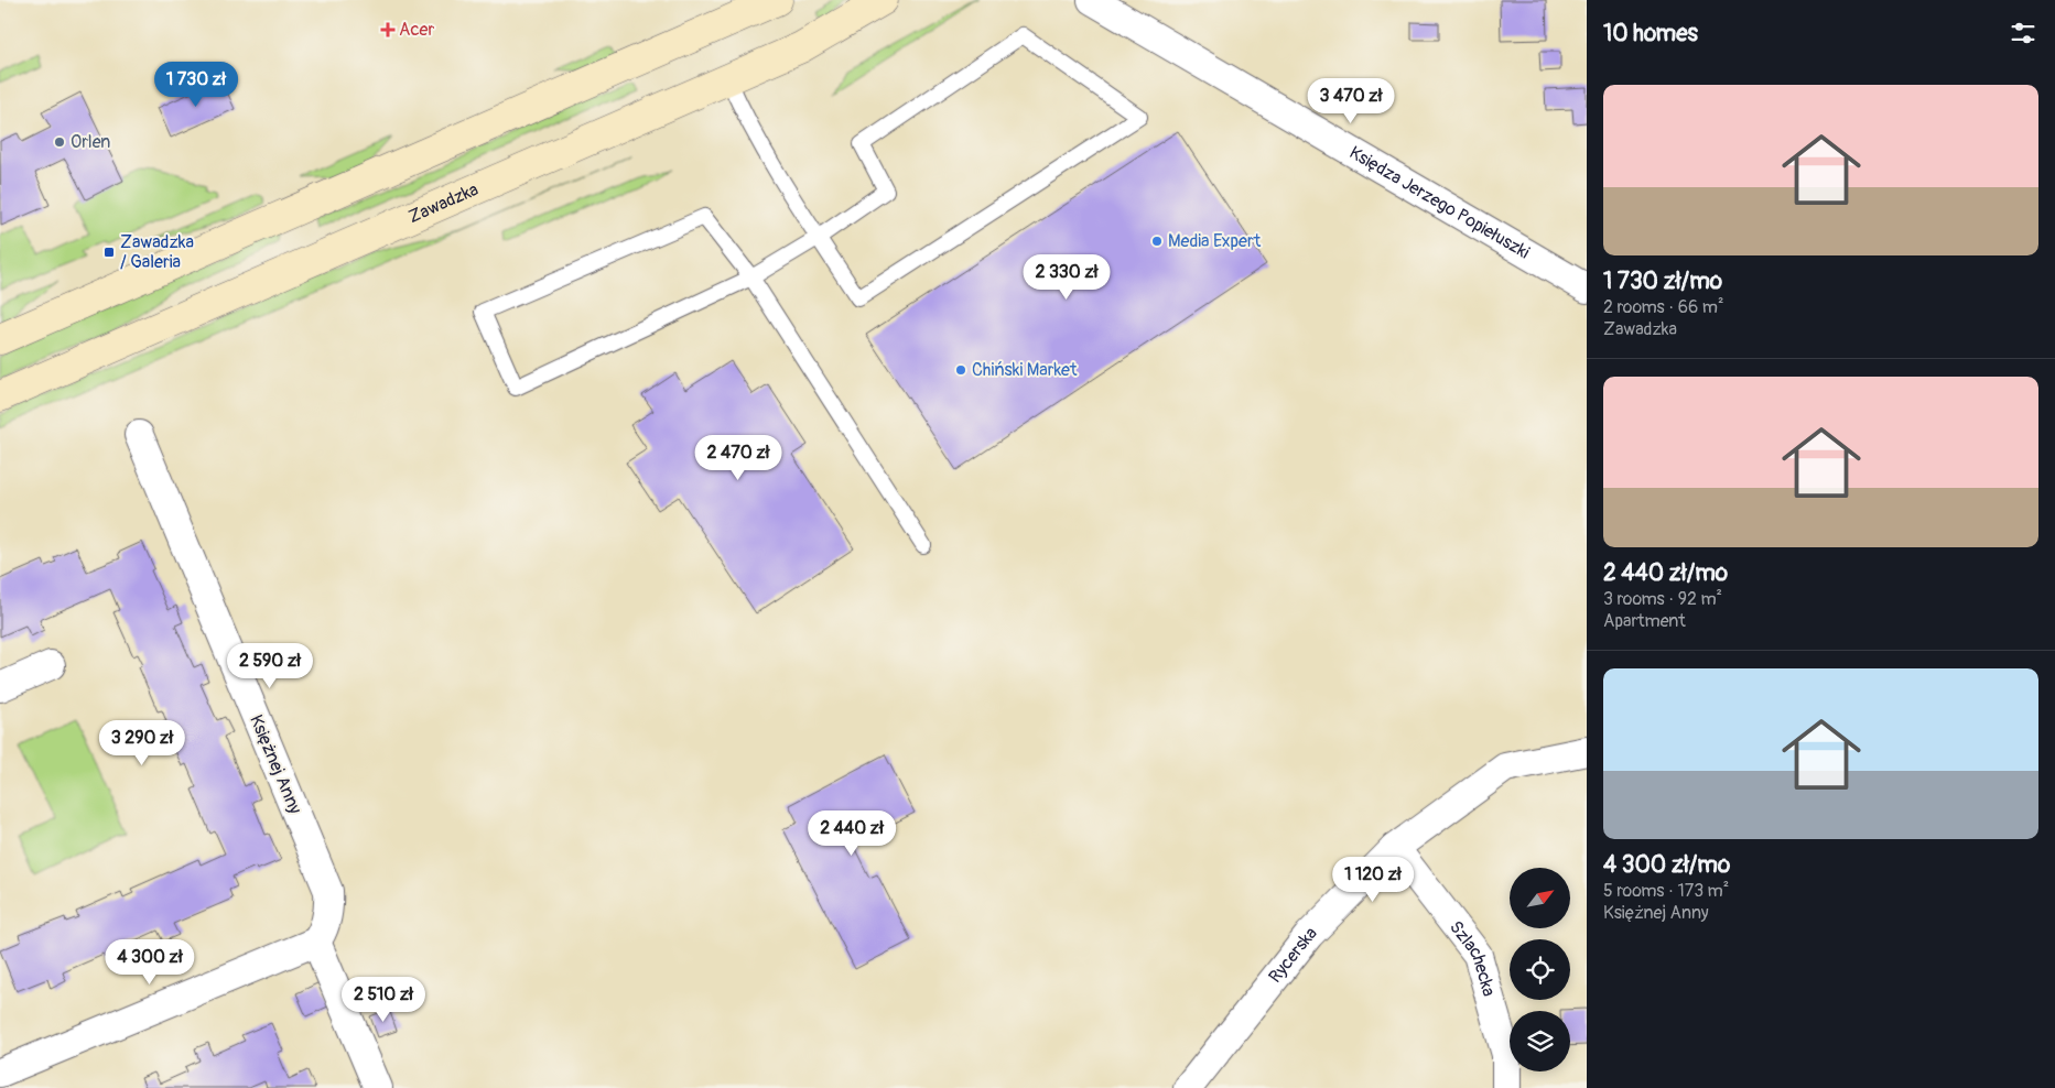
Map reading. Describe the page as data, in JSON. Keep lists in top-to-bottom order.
{
  "streets": {
    "street": [
      "Księdza Jerzego Popiełuszki",
      "Zawadzka",
      "Księżnej Anny",
      "Rycerska",
      "Szlachecka"
    ]
  },
  "crossings": [
    ["Rycerska", "Szlachecka"]
  ],
  "places": {
    "health": ["Acer"],
    "other": ["Orlen", "Media Expert", "Chiński Market"],
    "transit": ["Zawadzka / Galeria"]
  },
  "north": "top right",
  "page": {
    "heading": "10 homes",
    "price": [
      "1 730 zł",
      "3 470 zł",
      "2 330 zł",
      "2 470 zł",
      "2 590 zł",
      "3 290 zł",
      "2 440 zł",
      "1 120 zł",
      "4 300 zł",
      "2 510 zł"
    ],
    "list": [
      {
        "name": "1 730 zł/mo",
        "note": "2 rooms · 66 m² · Zawadzka"
      },
      {
        "name": "2 440 zł/mo",
        "note": "3 rooms · 92 m² · Apartment"
      },
      {
        "name": "4 300 zł/mo",
        "note": "5 rooms · 173 m² · Księżnej Anny"
      }
    ]
  }
}
